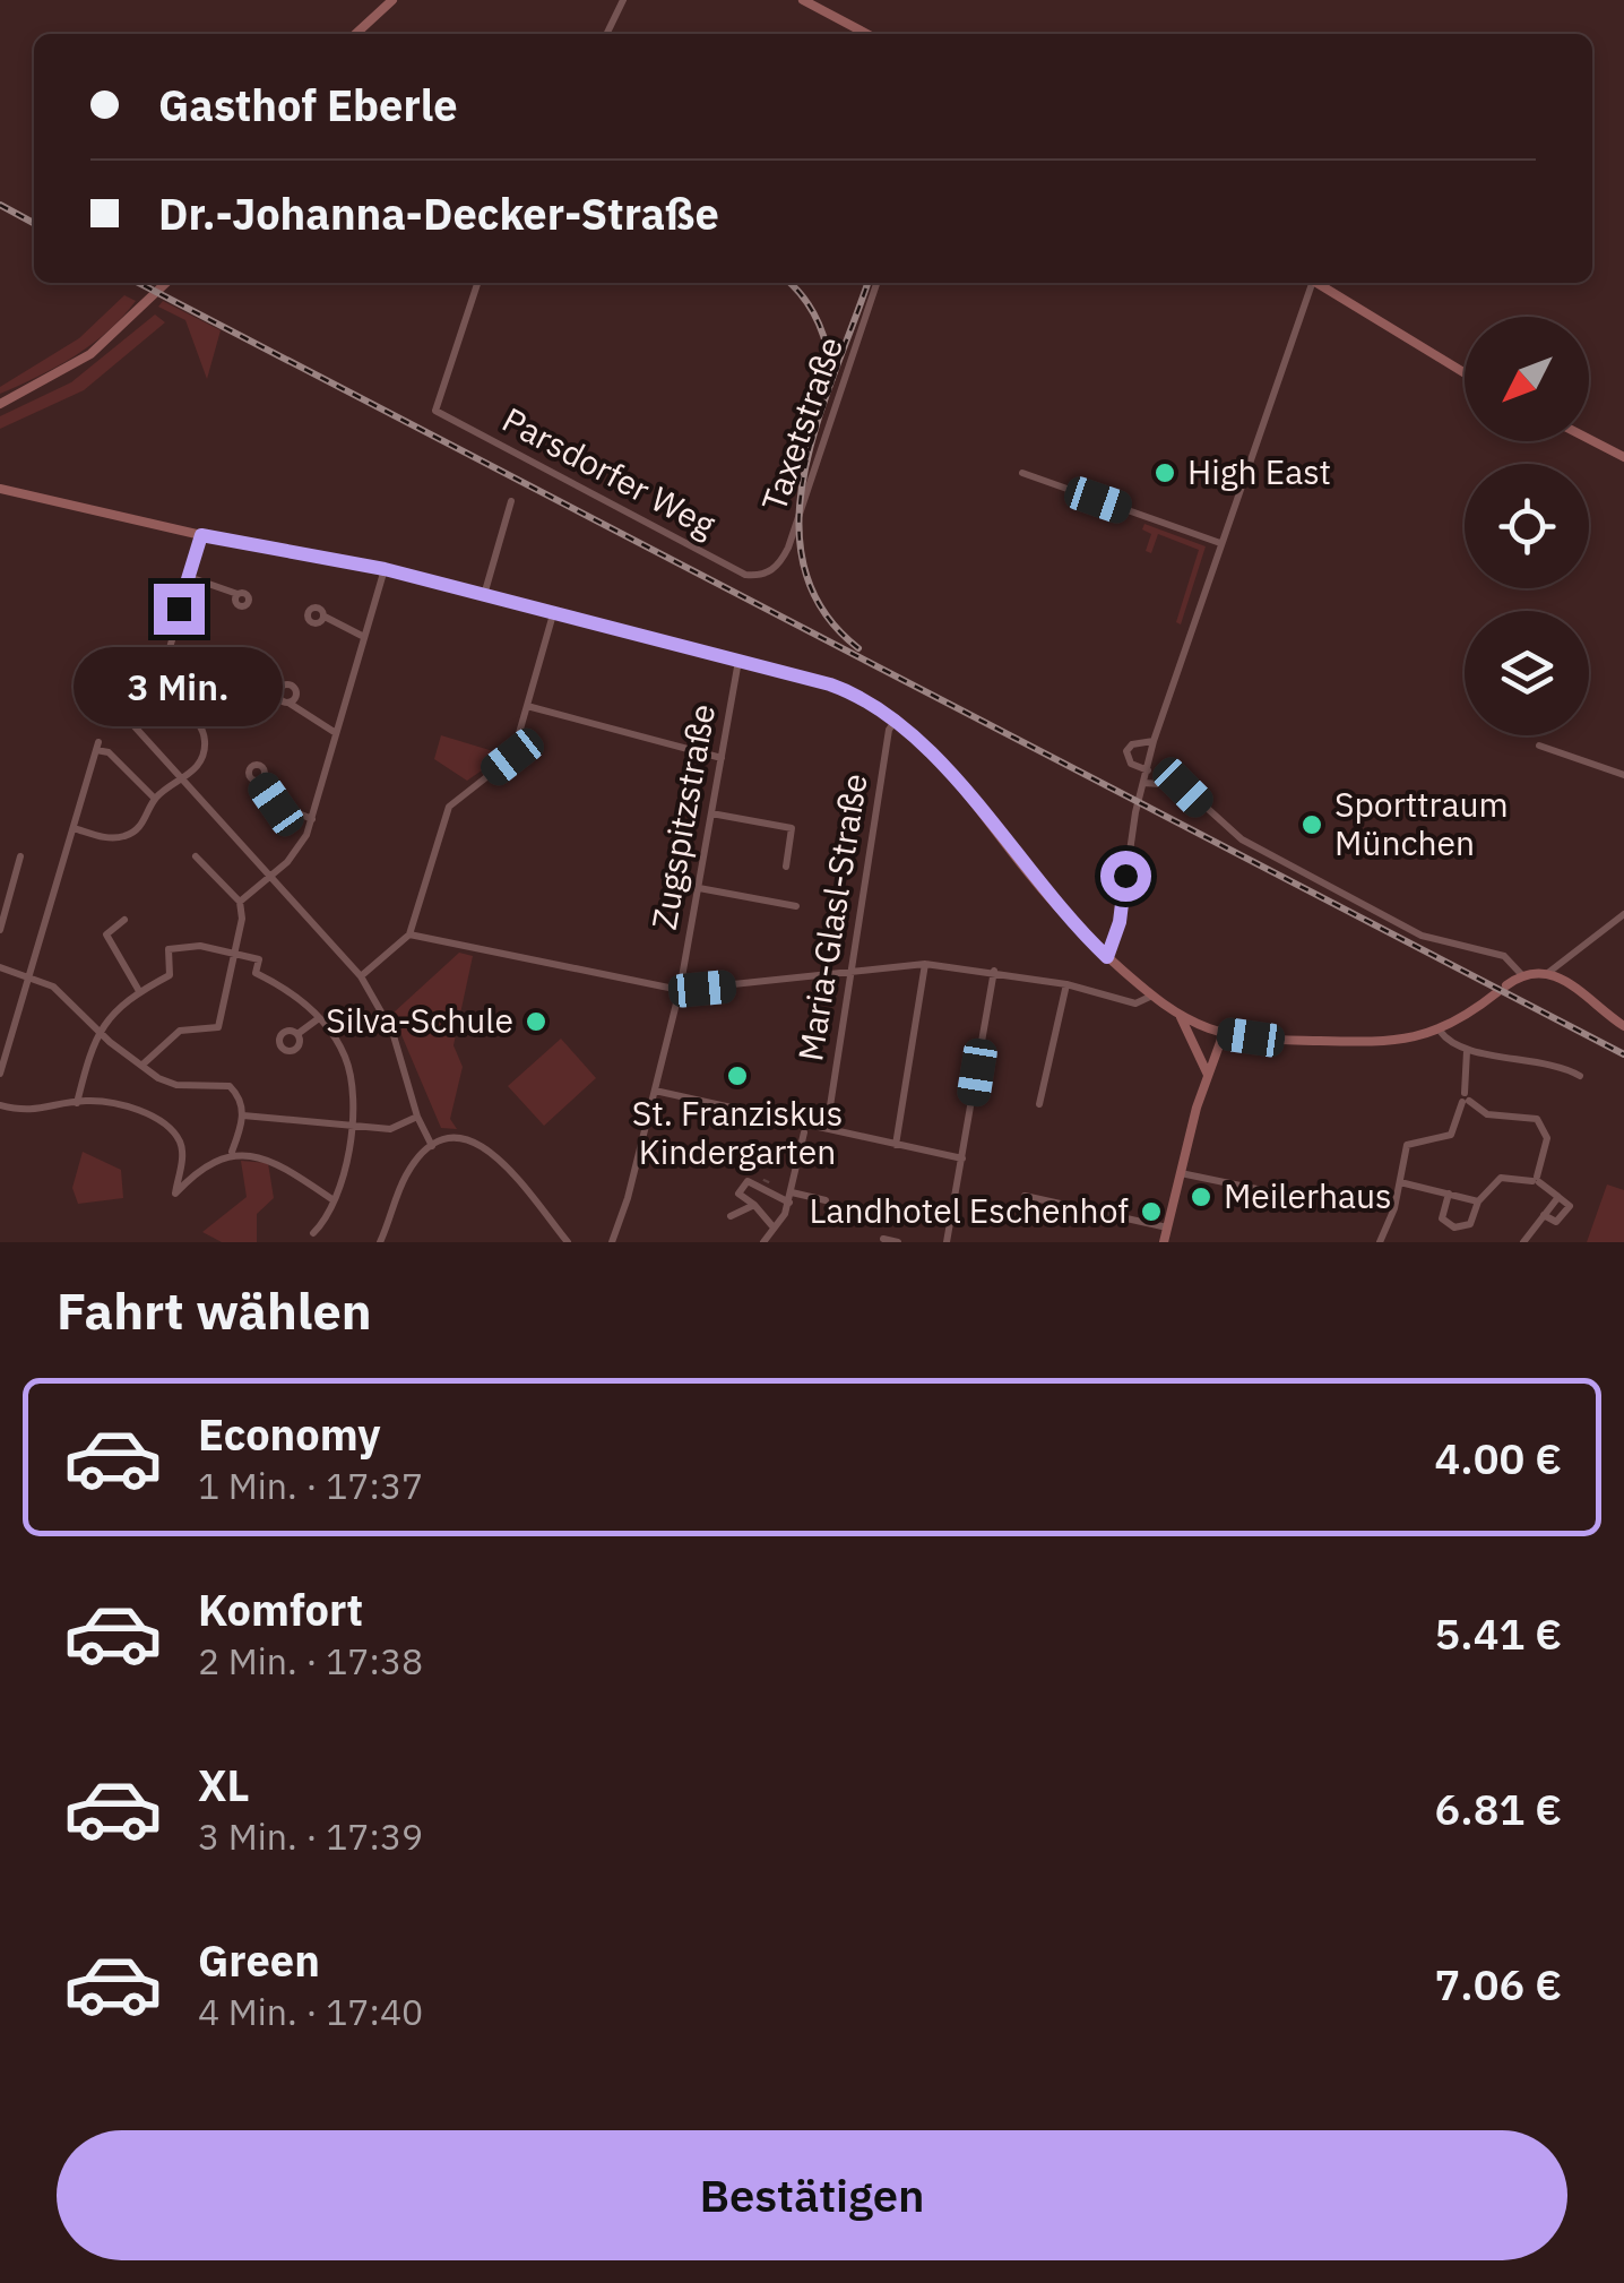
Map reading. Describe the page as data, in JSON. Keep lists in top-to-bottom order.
{
  "streets": {
    "street": [
      "Taxetstraße",
      "Parsdorfer Weg",
      "Zugspitzstraße",
      "Maria-Glasl-Straße"
    ]
  },
  "crossings": [
    ["Taxetstraße", "Parsdorfer Weg"]
  ],
  "places": [
    "High East",
    "Sporttraum München",
    "Silva-Schule",
    "St. Franziskus Kindergarten",
    "Meilerhaus",
    "Landhotel Eschenhof"
  ],
  "north": "bottom left",
  "page": {
    "banner": ["Gasthof Eberle", "Dr.-Johanna-Decker-Straße"],
    "bubble": "3 Min.",
    "heading": "Fahrt wählen",
    "list": [
      {
        "name": "Economy",
        "note": "1 Min. · 17:37",
        "value": "4.00 €"
      },
      {
        "name": "Komfort",
        "note": "2 Min. · 17:38",
        "value": "5.41 €"
      },
      {
        "name": "XL",
        "note": "3 Min. · 17:39",
        "value": "6.81 €"
      },
      {
        "name": "Green",
        "note": "4 Min. · 17:40",
        "value": "7.06 €"
      }
    ],
    "buttons": "Bestätigen"
  }
}
